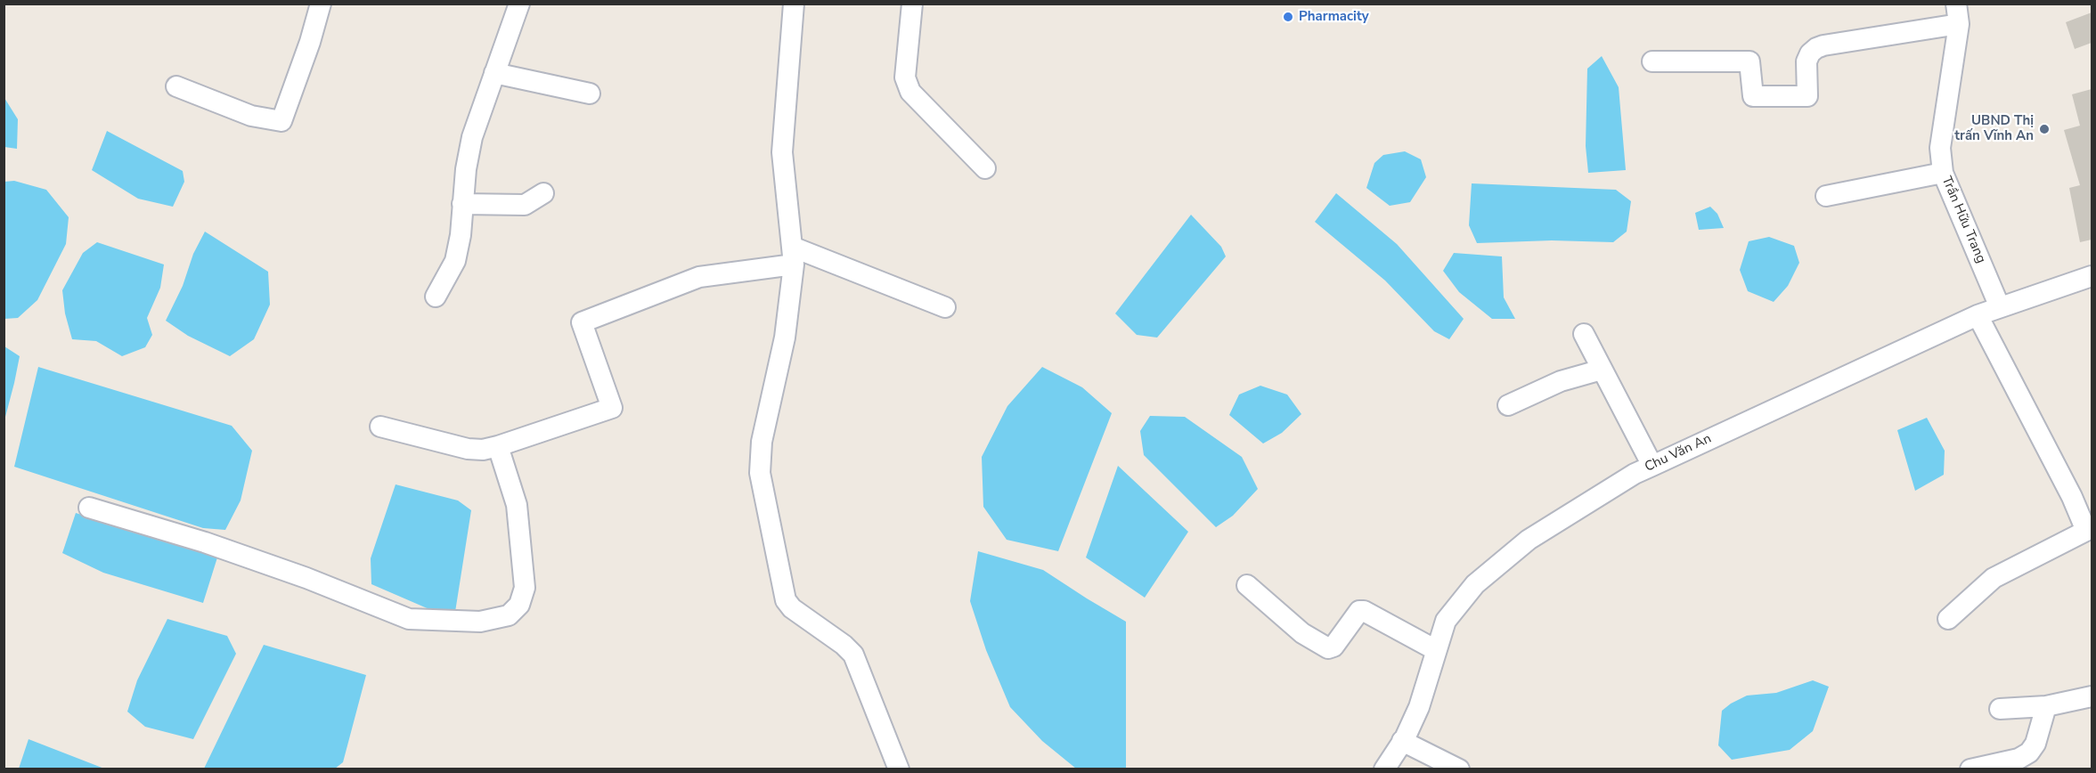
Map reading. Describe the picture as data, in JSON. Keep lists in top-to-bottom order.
{
  "streets": {
    "street": ["Trần Hữu Trang", "Chu Văn An"]
  },
  "crossings": [
    ["Trần Hữu Trang", "Chu Văn An"]
  ],
  "places": ["Pharmacity", "UBND Thị trấn Vĩnh An"]
}
